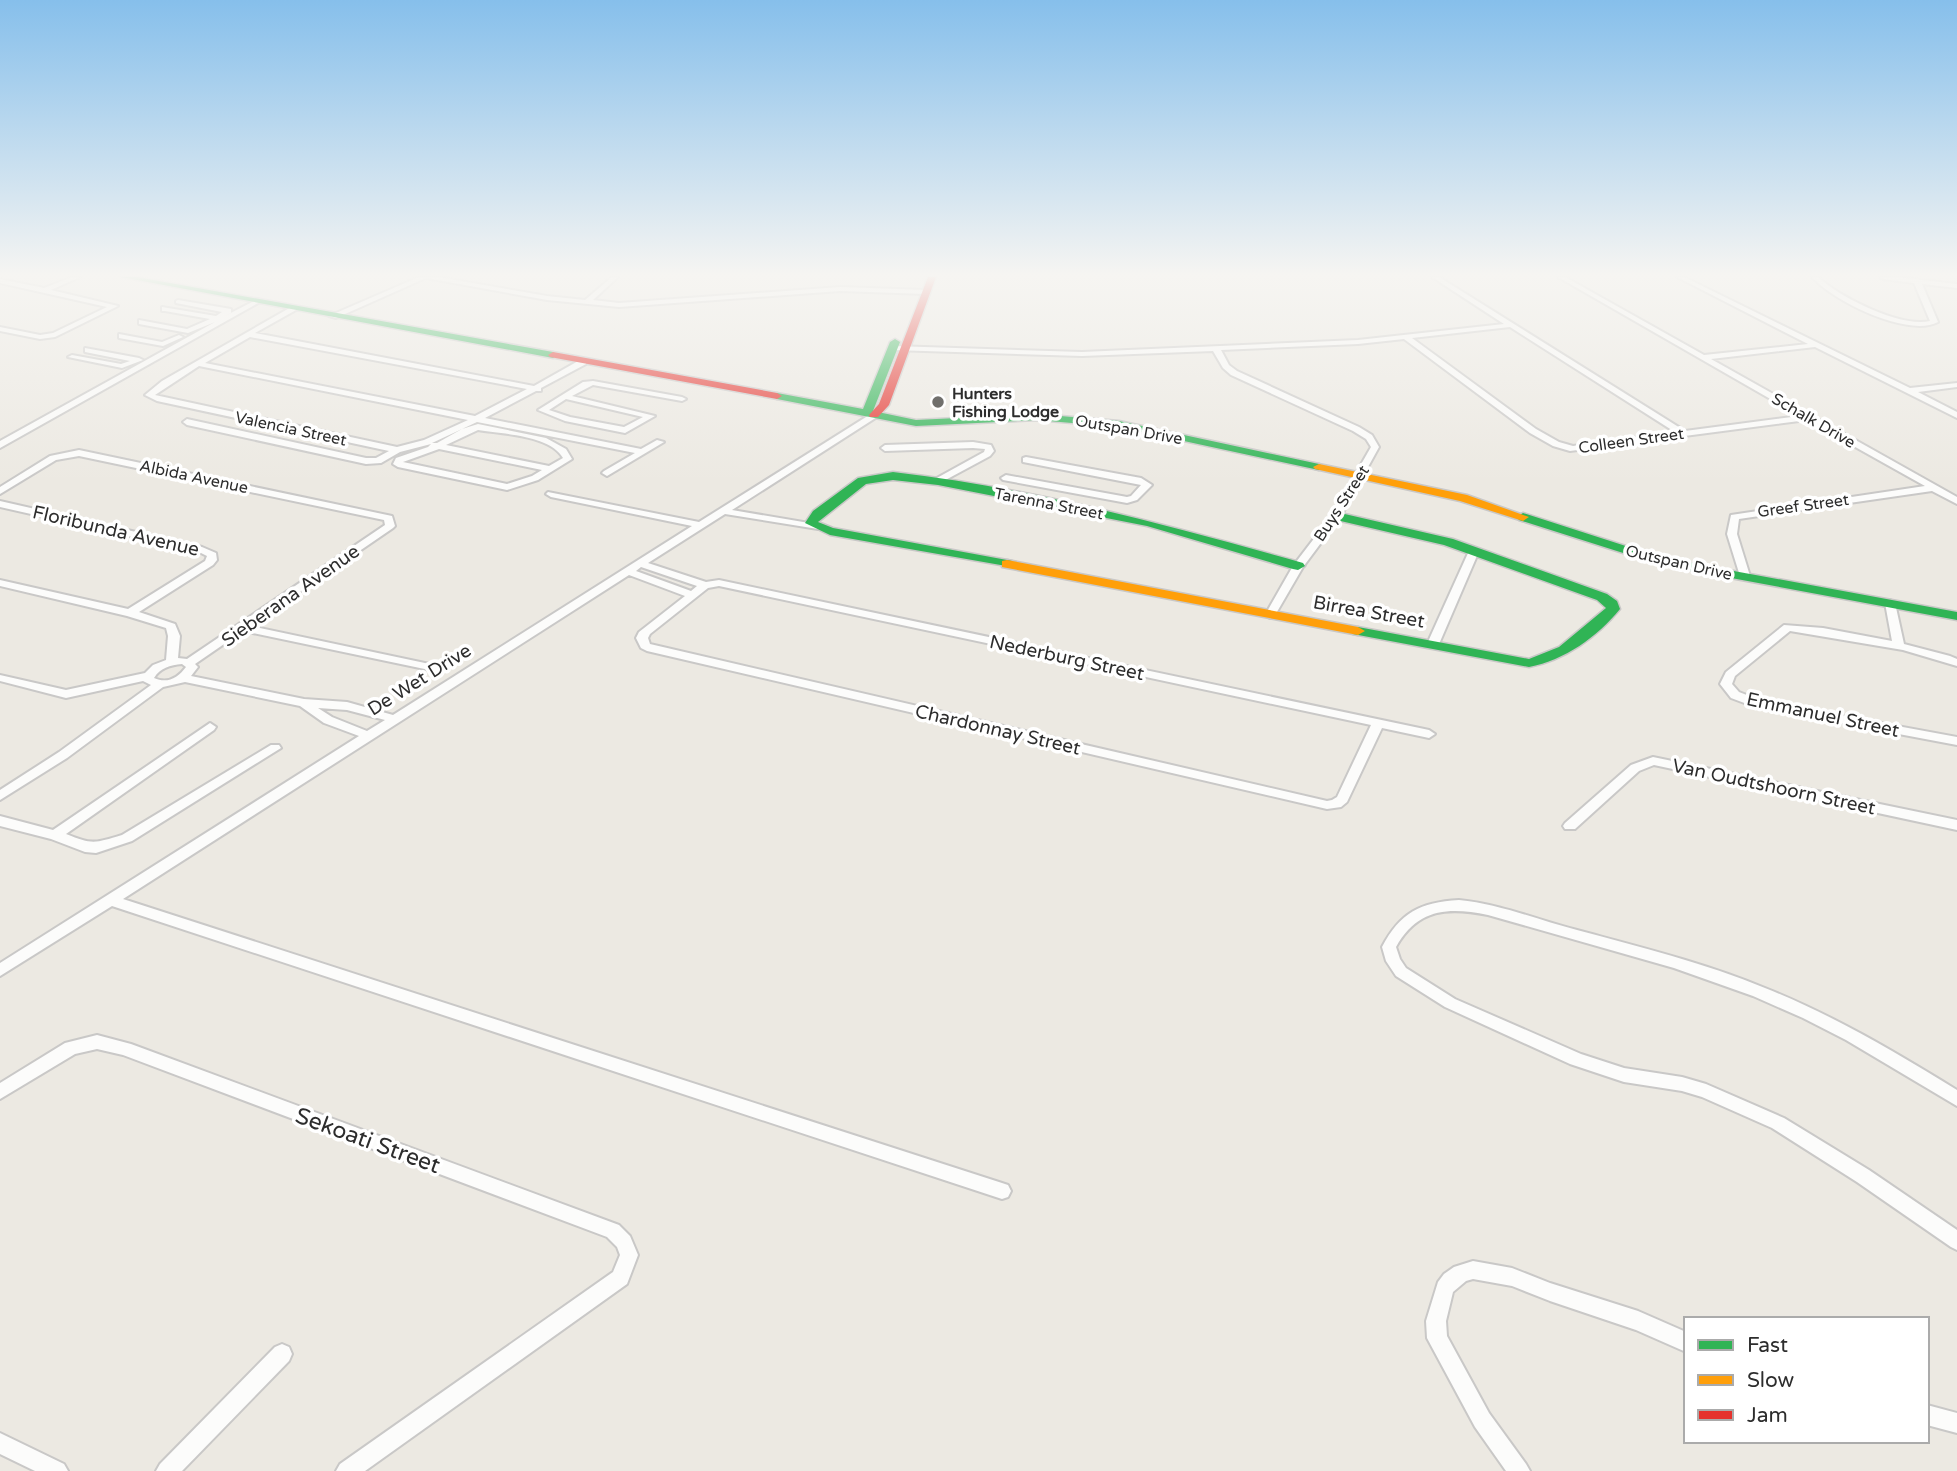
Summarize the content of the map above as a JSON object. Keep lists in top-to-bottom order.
{
  "streets": {
    "street": [
      "Schalk Drive",
      "Valencia Street",
      "Outspan Drive",
      "Colleen Street",
      "Albida Avenue",
      "Tarenna Street",
      "Buys Street",
      "Greef Street",
      "Floribunda Avenue",
      "Sieberana Avenue",
      "Birrea Street",
      "Nederburg Street",
      "De Wet Drive",
      "Emmanuel Street",
      "Chardonnay Street",
      "Van Oudtshoorn Street",
      "Sekoati Street"
    ]
  },
  "crossings": [
    ["Schalk Drive", "Colleen Street"],
    ["Schalk Drive", "Greef Street"],
    ["Valencia Street", "Outspan Drive"],
    ["Outspan Drive", "Buys Street"],
    ["Outspan Drive", "Greef Street"],
    ["Outspan Drive", "De Wet Drive"],
    ["Albida Avenue", "Sieberana Avenue"],
    ["Tarenna Street", "Buys Street"],
    ["Tarenna Street", "Birrea Street"],
    ["Buys Street", "Birrea Street"],
    ["Nederburg Street", "De Wet Drive"],
    ["Nederburg Street", "Chardonnay Street"]
  ],
  "places": ["Hunters Fishing Lodge"],
  "legend": ["Fast", "Slow", "Jam"]
}
